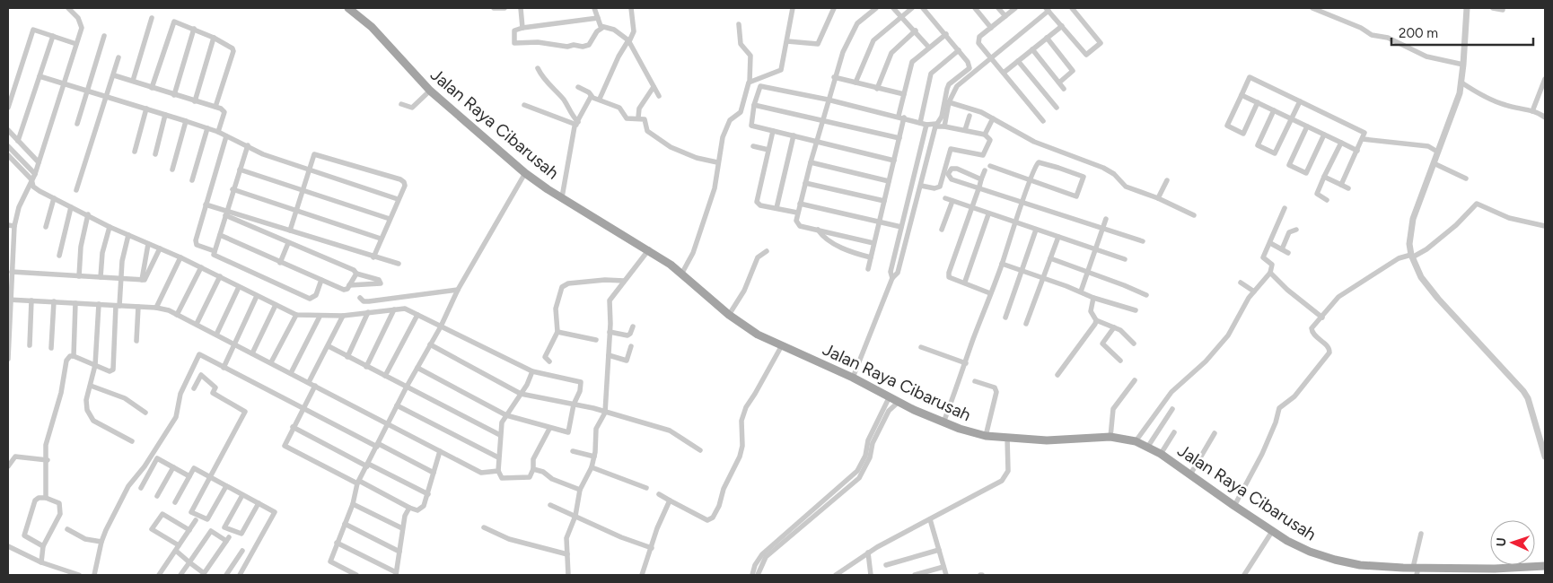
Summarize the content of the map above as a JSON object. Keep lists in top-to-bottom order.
{
  "streets": {
    "main road": ["Jalan Raya Cibarusah"]
  },
  "scale_bar": "200 m",
  "north": "left"
}
